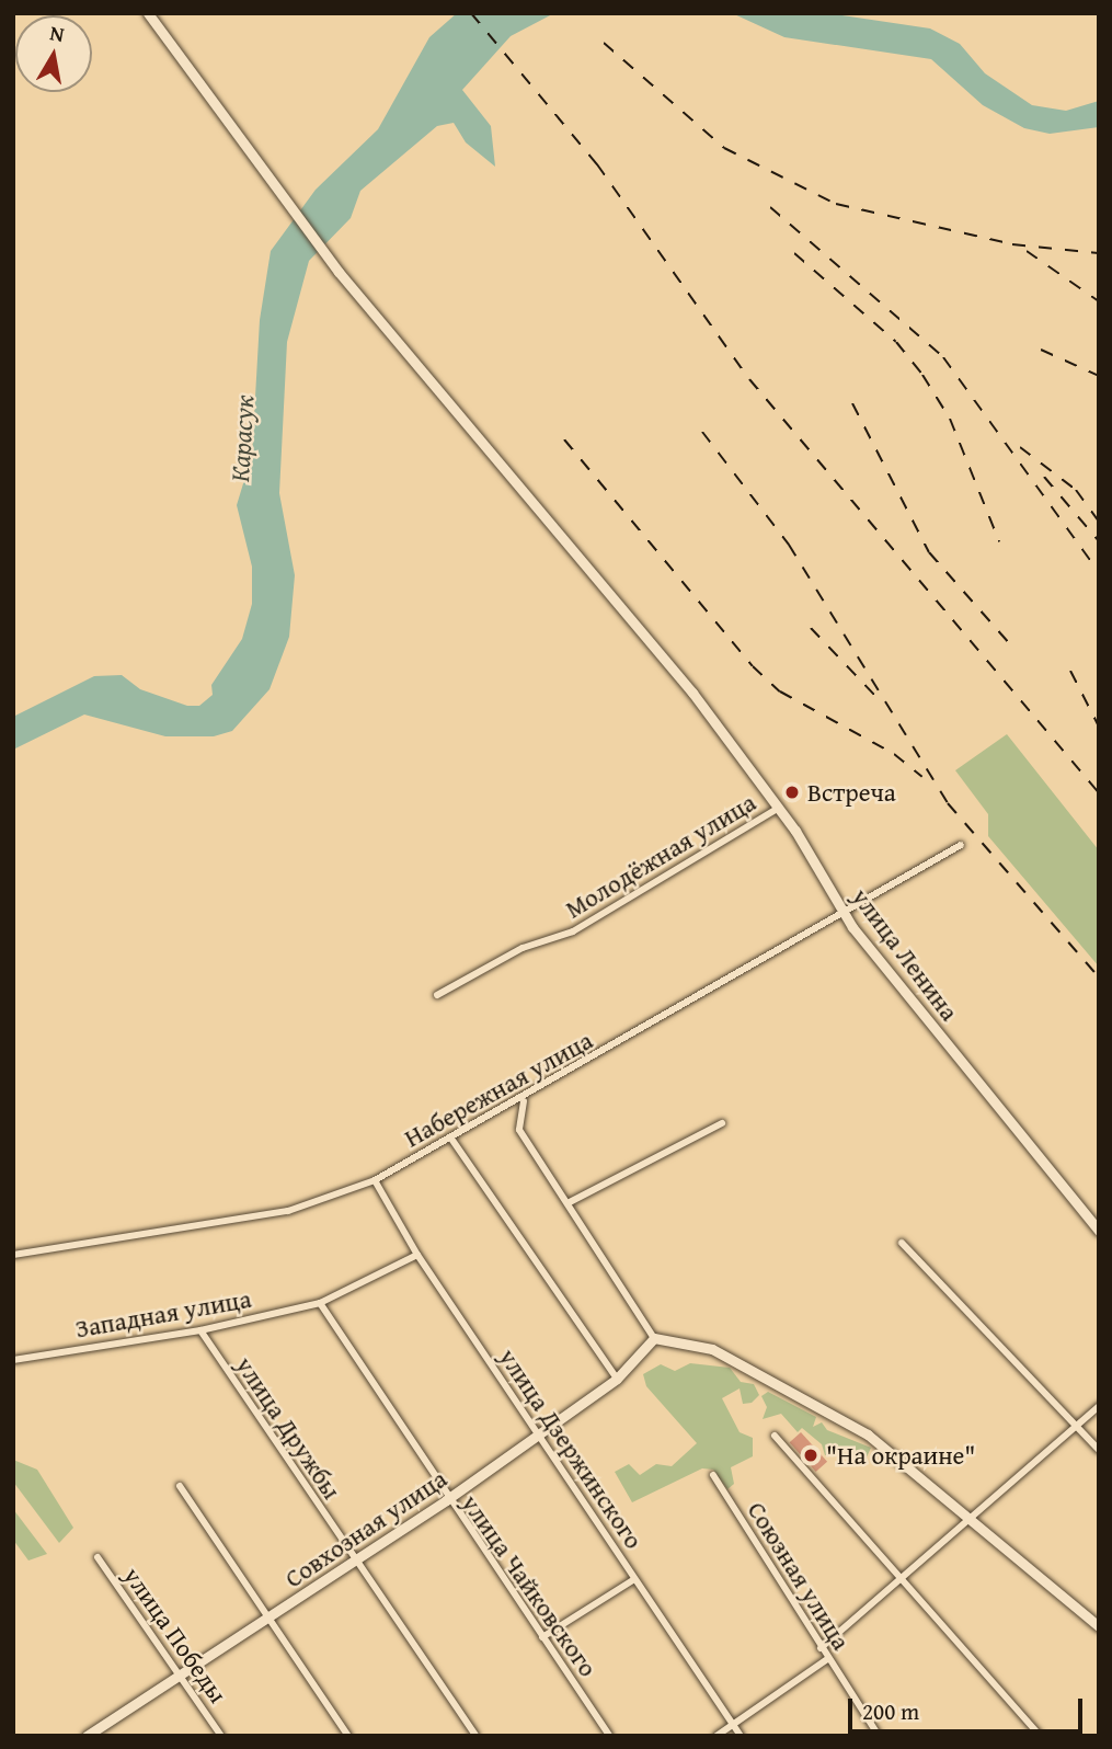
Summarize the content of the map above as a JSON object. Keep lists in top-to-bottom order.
{
  "streets": {
    "main road": ["улица Ленина", "Совхозная улица"],
    "street": [
      "Молодёжная улица",
      "Набережная улица",
      "Западная улица",
      "улица Дружбы",
      "улица Дзержинского",
      "Союзная улица",
      "улица Чайковского",
      "улица Победы"
    ]
  },
  "crossings": [
    ["Молодёжная улица", "улица Ленина"],
    ["улица Ленина", "Набережная улица"],
    ["Набережная улица", "улица Дзержинского"],
    ["Западная улица", "улица Дружбы"],
    ["Западная улица", "улица Дзержинского"],
    ["Западная улица", "улица Чайковского"],
    ["улица Дружбы", "Совхозная улица"],
    ["улица Дзержинского", "Совхозная улица"],
    ["Совхозная улица", "улица Чайковского"],
    ["Совхозная улица", "улица Победы"]
  ],
  "water": ["Карасук"],
  "places": ["Встреча", "\"На окраине\""],
  "scale_bar": "200 m",
  "north": "top"
}
